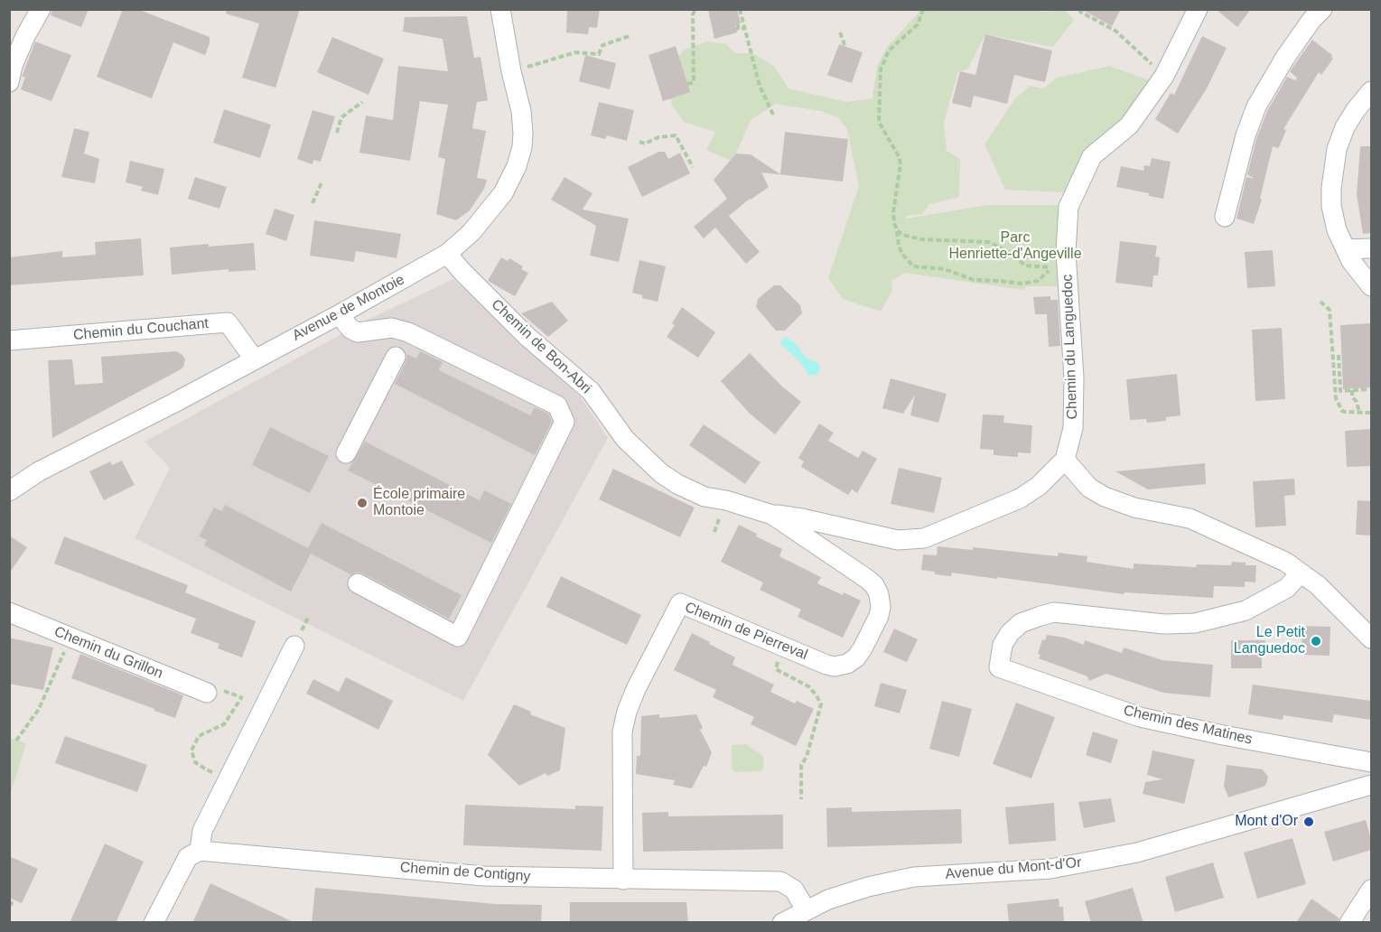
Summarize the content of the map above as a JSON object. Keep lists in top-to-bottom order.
{
  "streets": {
    "street": [
      "Avenue de Montoie",
      "Chemin du Couchant",
      "Chemin de Bon-Abri",
      "Chemin du Languedoc",
      "Chemin de Pierreval",
      "Chemin du Grillon",
      "Chemin des Matines",
      "Avenue du Mont-d'Or",
      "Chemin de Contigny"
    ]
  },
  "crossings": [
    ["Avenue de Montoie", "Chemin du Couchant"],
    ["Avenue de Montoie", "Chemin de Bon-Abri"],
    ["Chemin de Bon-Abri", "Chemin du Languedoc"],
    ["Chemin de Bon-Abri", "Chemin de Pierreval"],
    ["Chemin de Pierreval", "Chemin de Contigny"],
    ["Avenue du Mont-d'Or", "Chemin de Contigny"]
  ],
  "parks": ["Parc Henriette-d'Angeville"],
  "places": ["École primaire Montoie", "Le Petit Languedoc", "Mont d'Or"]
}
